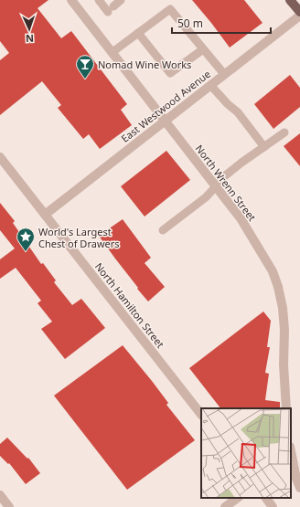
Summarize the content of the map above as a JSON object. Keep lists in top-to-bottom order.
{
  "streets": {
    "street": ["East Westwood Avenue", "North Wrenn Street", "North Hamilton Street"]
  },
  "crossings": [
    ["East Westwood Avenue", "North Wrenn Street"],
    ["East Westwood Avenue", "North Hamilton Street"]
  ],
  "places": {
    "bar": ["Nomad Wine Works"],
    "place": ["World's Largest Chest of Drawers"]
  },
  "scale_bar": "50 m",
  "north": "bottom"
}
